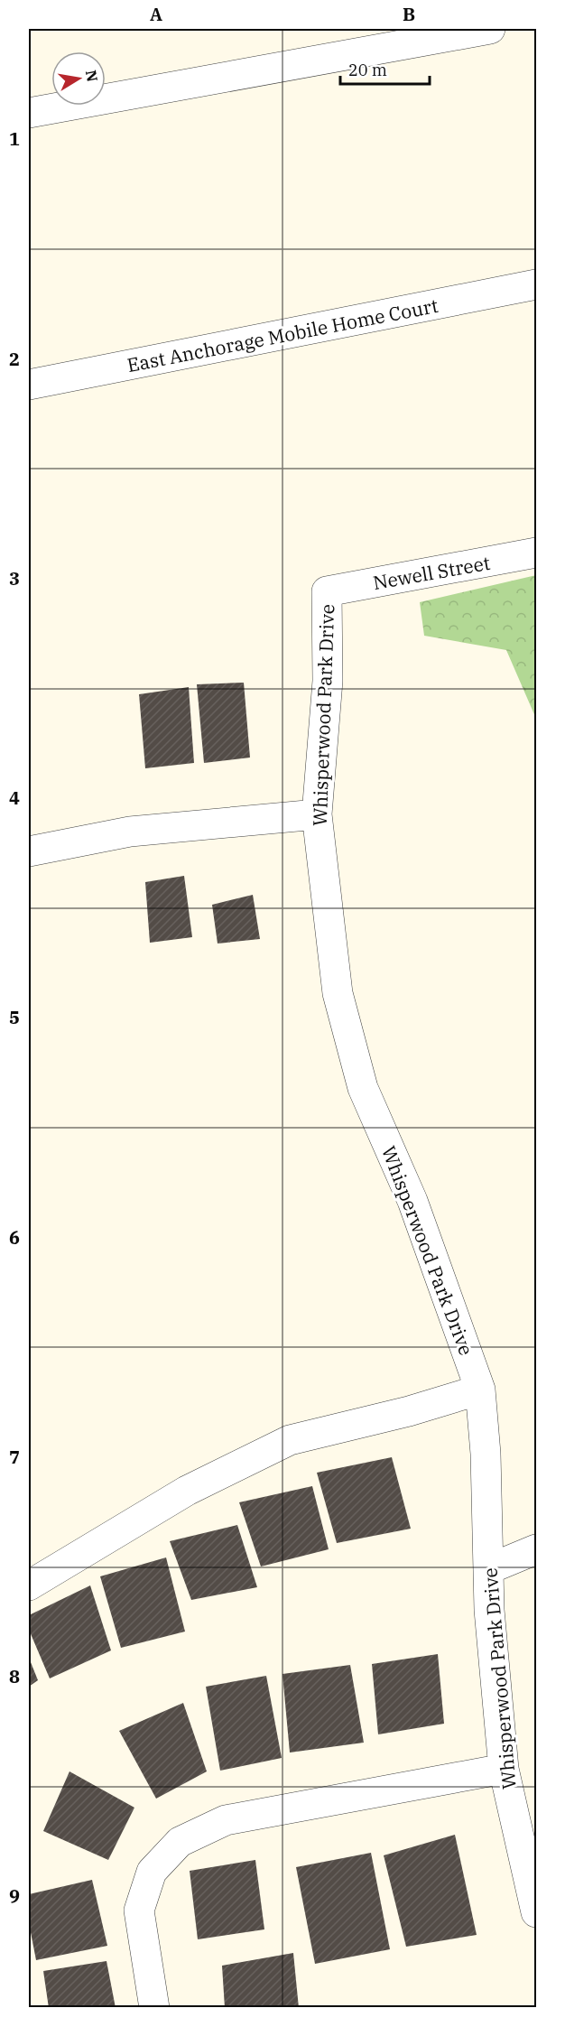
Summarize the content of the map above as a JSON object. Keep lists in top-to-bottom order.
{
  "streets": {
    "street": ["East Anchorage Mobile Home Court", "Newell Street", "Whisperwood Park Drive"]
  },
  "crossings": [
    ["Newell Street", "Whisperwood Park Drive"]
  ],
  "scale_bar": "20 m",
  "north": "right",
  "grid": {
    "columns": ["A", "B"],
    "rows": [
      "1",
      "2",
      "3",
      "4",
      "5",
      "6",
      "7",
      "8",
      "9"
    ]
  }
}
